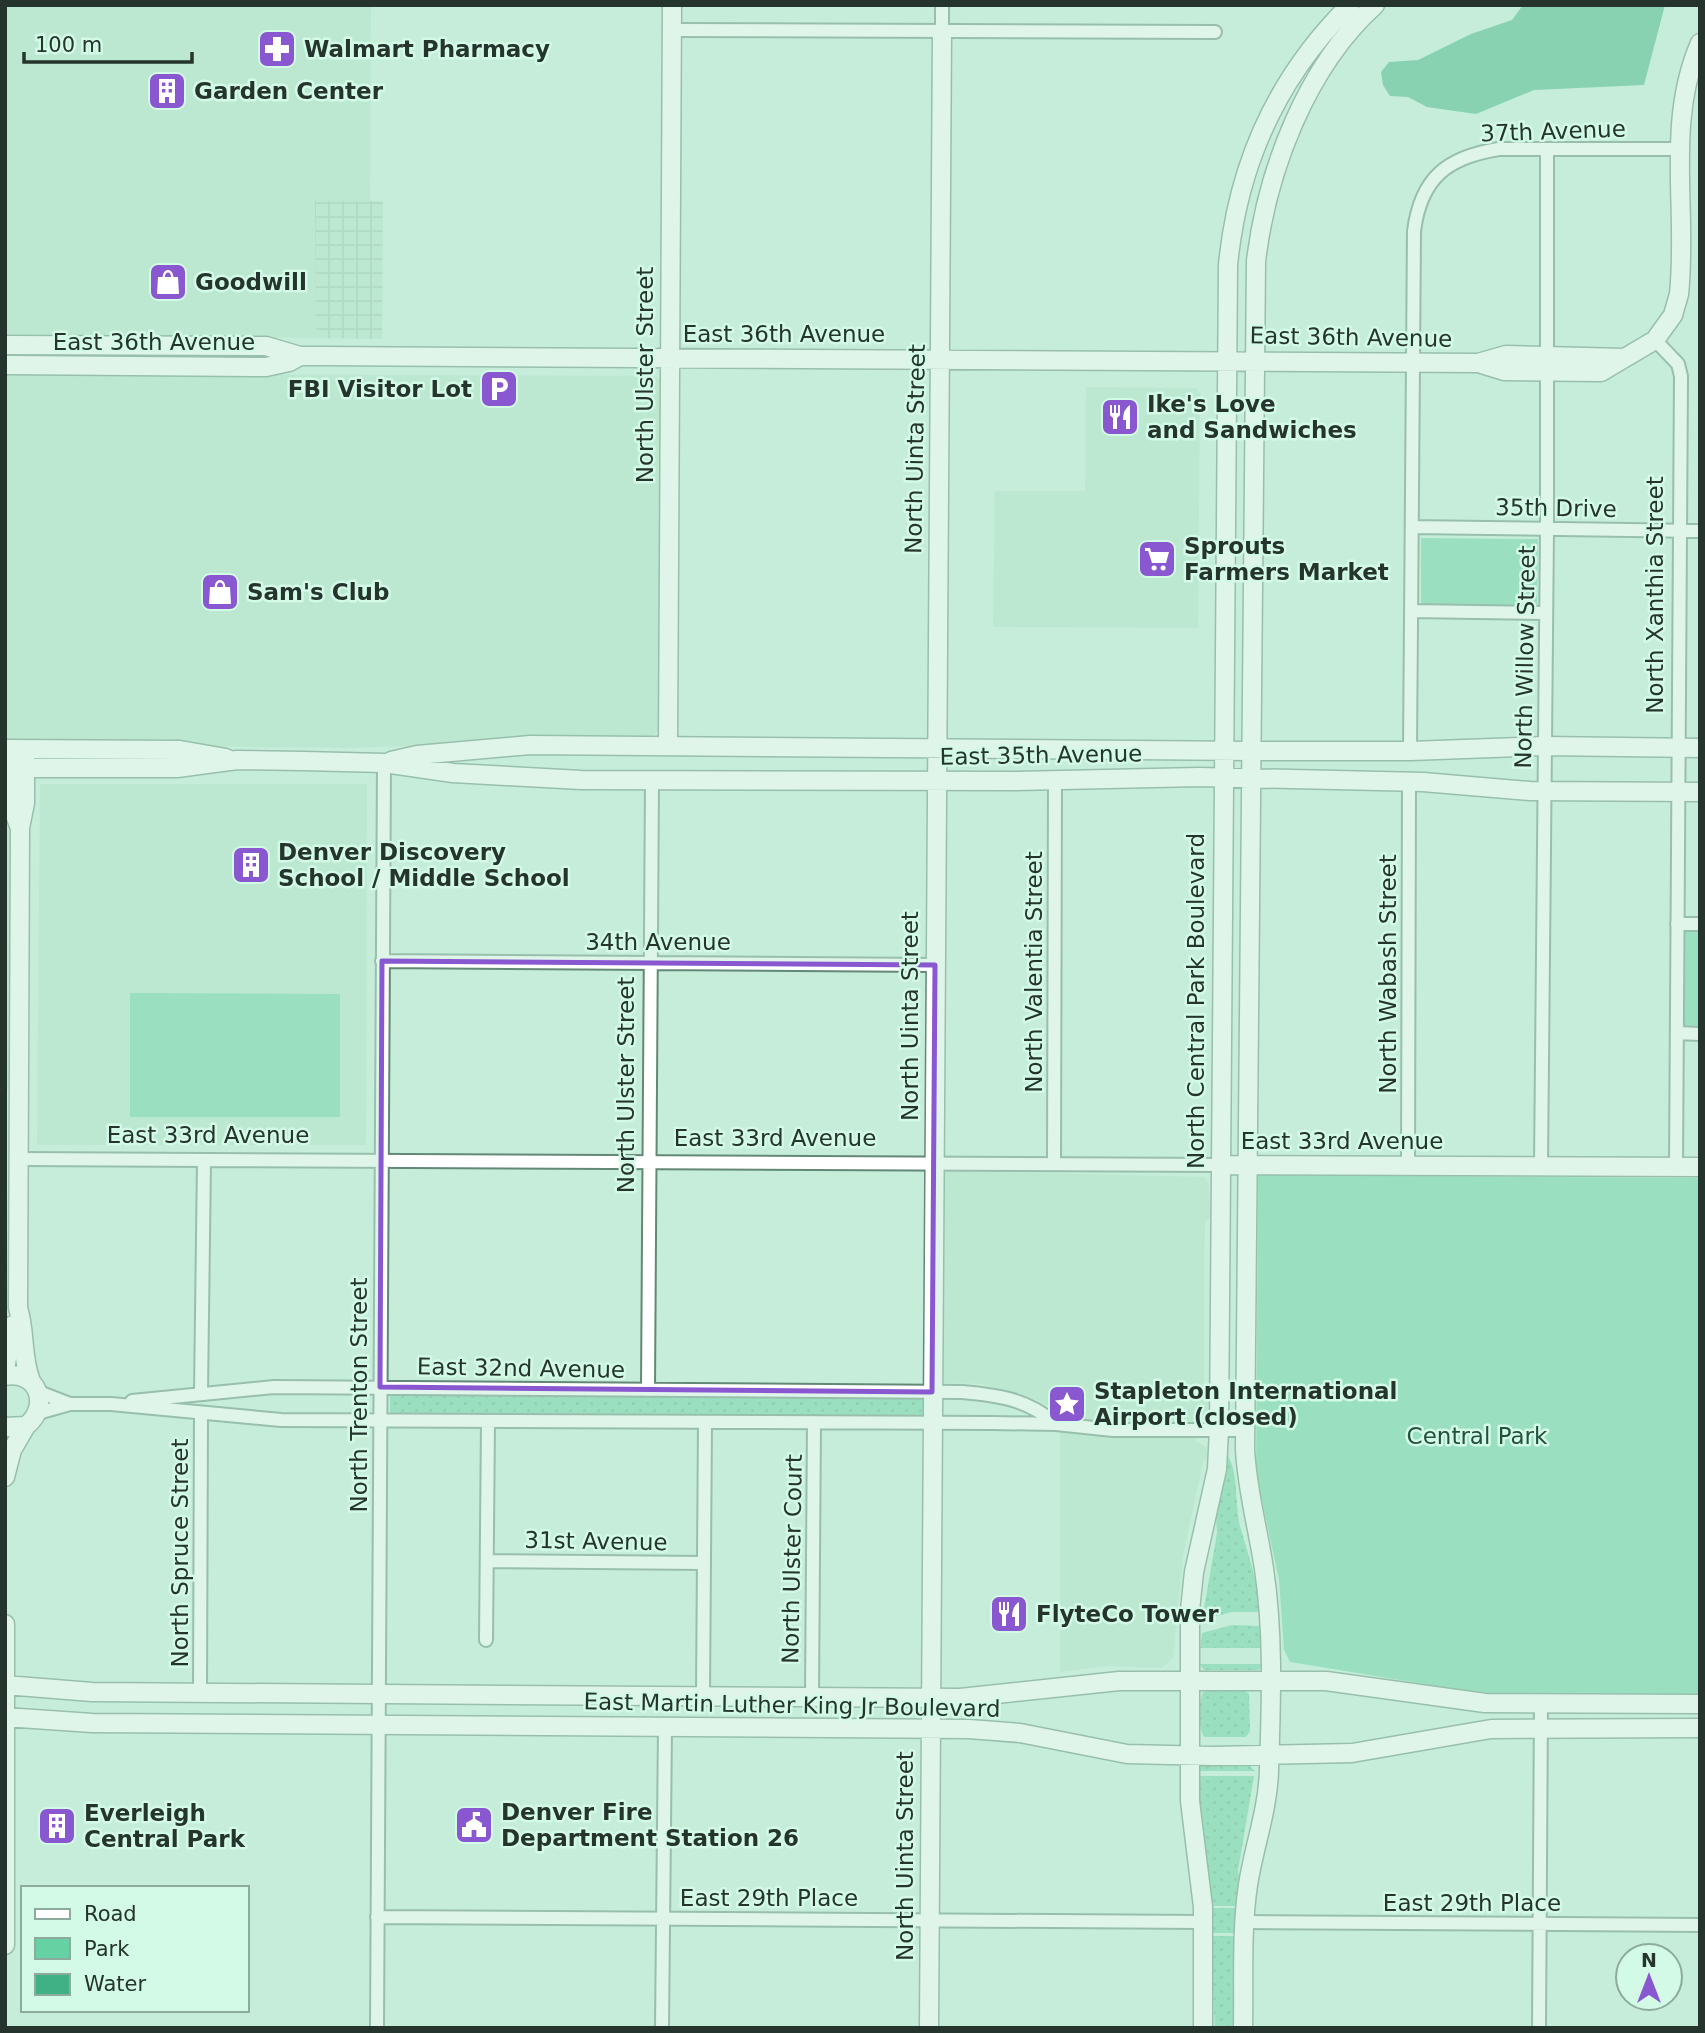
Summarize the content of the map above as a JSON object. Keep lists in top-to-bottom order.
{
  "streets": {
    "street": [
      "37th Avenue",
      "East 36th Avenue",
      "North Ulster Street",
      "North Uinta Street",
      "35th Drive",
      "North Xanthia Street",
      "North Willow Street",
      "East 35th Avenue",
      "34th Avenue",
      "North Valentia Street",
      "North Wabash Street",
      "North Central Park Boulevard",
      "East 33rd Avenue",
      "East 32nd Avenue",
      "North Trenton Street",
      "31st Avenue",
      "North Spruce Street",
      "North Ulster Court",
      "East Martin Luther King Jr Boulevard",
      "East 29th Place"
    ]
  },
  "crossings": [
    ["37th Avenue", "East 36th Avenue"],
    ["37th Avenue", "North Willow Street"],
    ["East 36th Avenue", "North Ulster Street"],
    ["East 36th Avenue", "North Uinta Street"],
    ["East 36th Avenue", "North Xanthia Street"],
    ["East 36th Avenue", "North Willow Street"],
    ["East 36th Avenue", "North Central Park Boulevard"],
    ["North Ulster Street", "East 35th Avenue"],
    ["North Ulster Street", "34th Avenue"],
    ["North Ulster Street", "East 33rd Avenue"],
    ["North Ulster Street", "East 32nd Avenue"],
    ["North Uinta Street", "East 35th Avenue"],
    ["North Uinta Street", "34th Avenue"],
    ["North Uinta Street", "East 33rd Avenue"],
    ["North Uinta Street", "East 32nd Avenue"],
    ["North Uinta Street", "East Martin Luther King Jr Boulevard"],
    ["North Uinta Street", "East 29th Place"],
    ["35th Drive", "North Xanthia Street"],
    ["35th Drive", "North Willow Street"],
    ["North Xanthia Street", "East 35th Avenue"],
    ["North Xanthia Street", "East 33rd Avenue"],
    ["North Willow Street", "East 35th Avenue"],
    ["North Willow Street", "East 33rd Avenue"],
    ["East 35th Avenue", "North Valentia Street"],
    ["East 35th Avenue", "North Wabash Street"],
    ["East 35th Avenue", "North Central Park Boulevard"],
    ["East 35th Avenue", "North Trenton Street"],
    ["34th Avenue", "North Trenton Street"],
    ["North Valentia Street", "East 33rd Avenue"],
    ["North Wabash Street", "East 33rd Avenue"],
    ["North Central Park Boulevard", "East 33rd Avenue"],
    ["North Central Park Boulevard", "East 32nd Avenue"],
    ["North Central Park Boulevard", "East Martin Luther King Jr Boulevard"],
    ["North Central Park Boulevard", "East 29th Place"],
    ["East 33rd Avenue", "North Trenton Street"],
    ["East 32nd Avenue", "North Trenton Street"],
    ["East 32nd Avenue", "North Spruce Street"],
    ["East 32nd Avenue", "North Ulster Court"],
    ["North Trenton Street", "East Martin Luther King Jr Boulevard"],
    ["North Trenton Street", "East 29th Place"],
    ["North Spruce Street", "East Martin Luther King Jr Boulevard"],
    ["North Ulster Court", "East Martin Luther King Jr Boulevard"]
  ],
  "parks": ["Central Park"],
  "places": {
    "pharmacy": ["Walmart Pharmacy"],
    "building": ["Garden Center", "Denver Discovery School / Middle School", "Everleigh Central Park"],
    "shop": ["Goodwill", "Sam's Club"],
    "parking": ["FBI Visitor Lot"],
    "restaurant": ["Ike's Love and Sandwiches", "FlyteCo Tower"],
    "supermarket": ["Sprouts Farmers Market"],
    "place": ["Stapleton International Airport (closed)"],
    "public building": ["Denver Fire Department Station 26"]
  },
  "legend": ["Road", "Park", "Water"],
  "scale_bar": "100 m",
  "north": "top"
}
